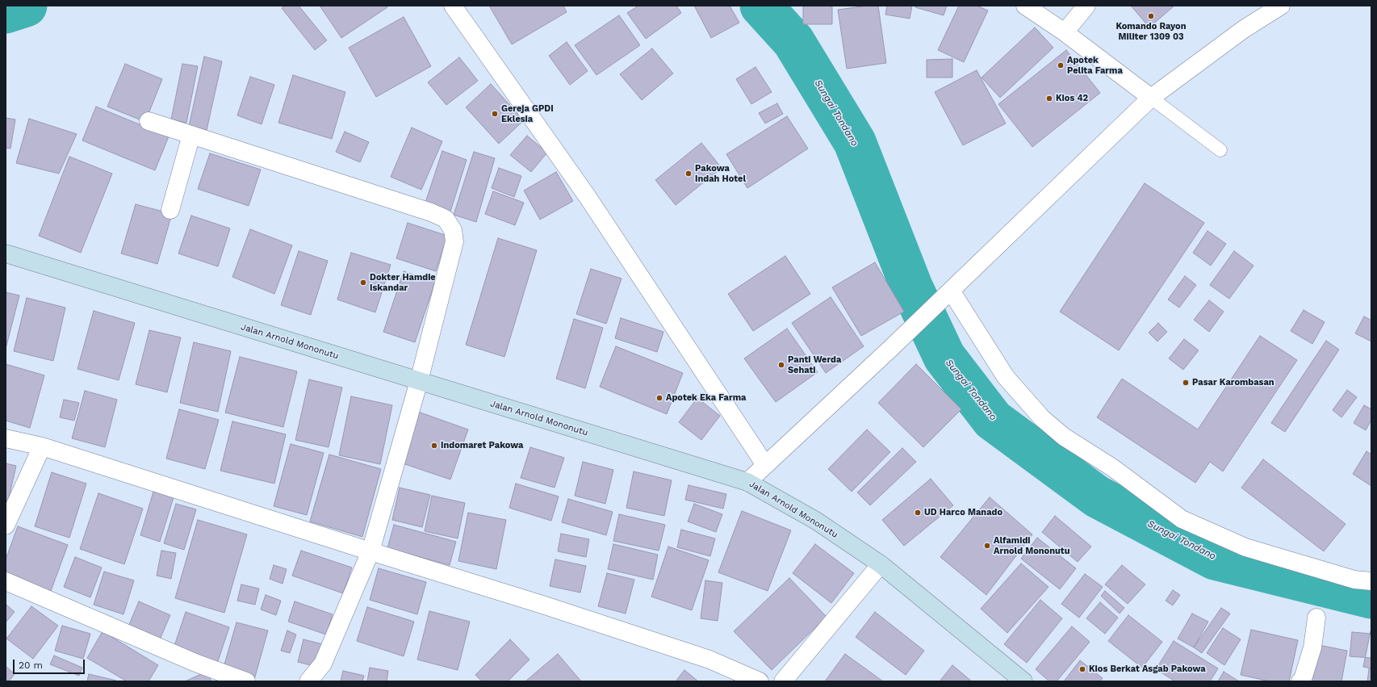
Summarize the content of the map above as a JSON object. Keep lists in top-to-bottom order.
{
  "streets": {
    "street": ["Jalan Arnold Mononutu"]
  },
  "water": ["Sungai Tondano"],
  "places": [
    "Komando Rayon Militer 1309 03",
    "Apotek Pelita Farma",
    "Kios 42",
    "Gereja GPDI Eklesia",
    "Pakowa Indah Hotel",
    "Dokter Hamdie Iskandar",
    "Panti Werda Sehati",
    "Pasar Karombasan",
    "Apotek Eka Farma",
    "Indomaret Pakowa",
    "UD Harco Manado",
    "Alfamidi Arnold Mononutu",
    "Kios Berkat Asgab Pakowa"
  ],
  "scale_bar": "20 m"
}
